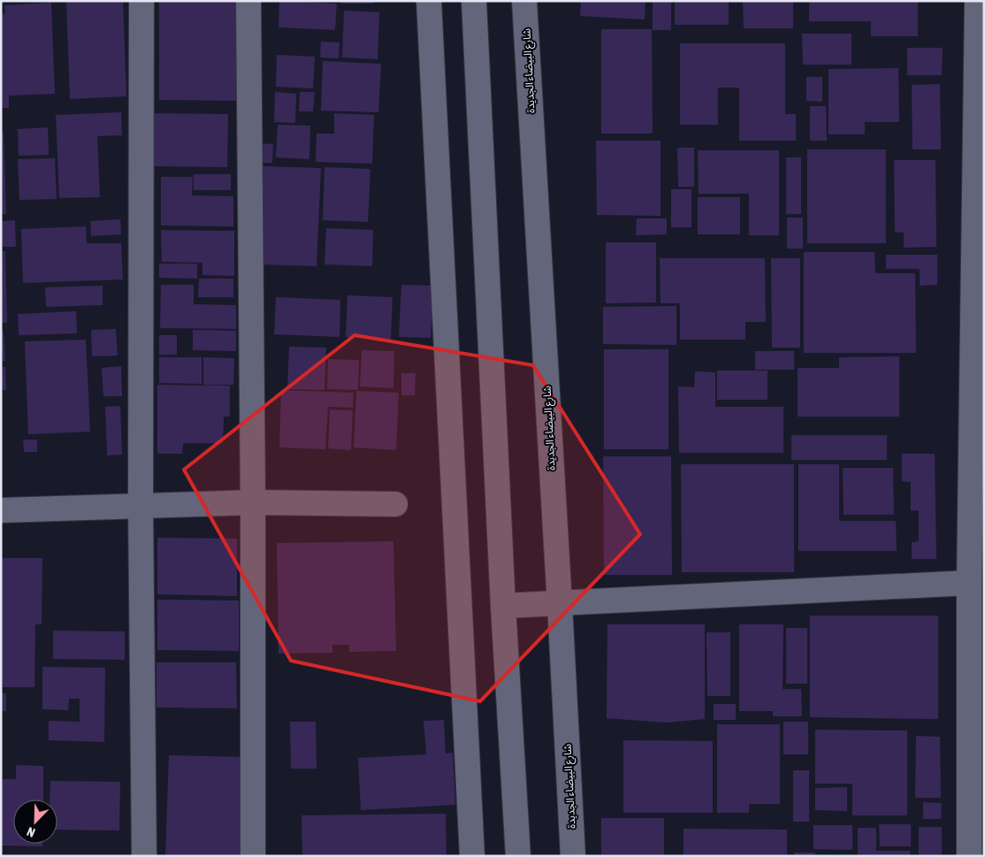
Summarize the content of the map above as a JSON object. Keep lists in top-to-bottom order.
{
  "streets": {
    "street": ["شارع البيضاء الجديدة"]
  },
  "north": "bottom left"
}
